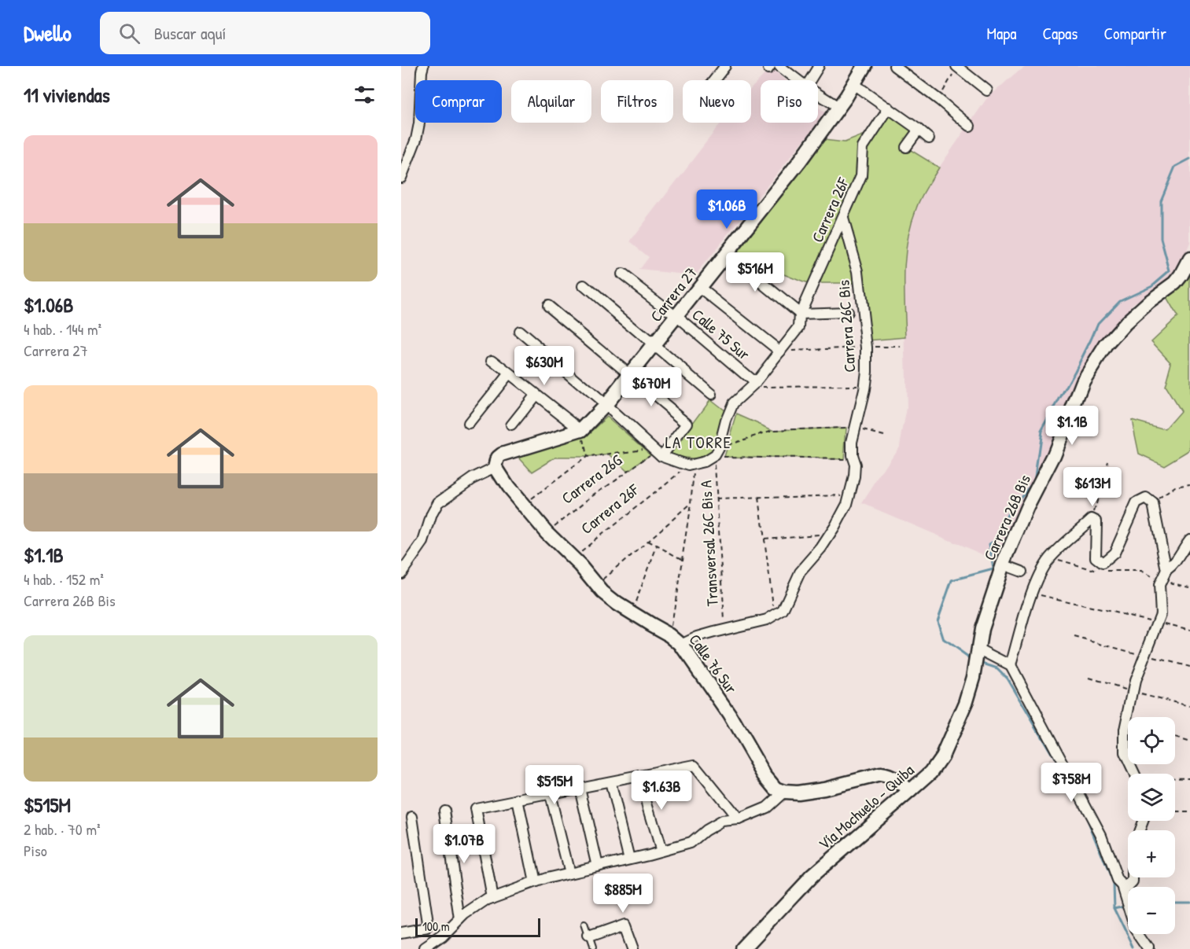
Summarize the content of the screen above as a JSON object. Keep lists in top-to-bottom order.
{
  "streets": {
    "street": [
      "Carrera 26F",
      "Carrera 27",
      "Carrera 26C Bis",
      "Calle 75 Sur",
      "Carrera 26B Bis",
      "Calle 76 Sur",
      "Vía Mochuelo - Quiba"
    ],
    "path": ["Carrera 26G", "Transversal 26C Bis A"]
  },
  "crossings": [
    ["Carrera 26F", "Carrera 26C Bis"],
    ["Carrera 26F", "Calle 75 Sur"],
    ["Carrera 26F", "Transversal 26C Bis A"],
    ["Carrera 26F", "Calle 76 Sur"],
    ["Carrera 27", "Calle 75 Sur"],
    ["Carrera 26G", "Calle 76 Sur"],
    ["Carrera 26B Bis", "Vía Mochuelo - Quiba"]
  ],
  "districts": ["LA TORRE"],
  "scale_bar": "100 m",
  "page": {
    "header": "Dwello",
    "search": "Buscar aquí",
    "nav": ["Mapa", "Capas", "Compartir"],
    "heading": "11 viviendas",
    "chip": [
      "Comprar",
      "Alquilar",
      "Filtros",
      "Nuevo",
      "Piso"
    ],
    "list": [
      {
        "name": "$1.06B",
        "note": "4 hab. · 144 m² · Carrera 27"
      },
      {
        "name": "$1.1B",
        "note": "4 hab. · 152 m² · Carrera 26B Bis"
      },
      {
        "name": "$515M",
        "note": "2 hab. · 70 m² · Piso"
      }
    ],
    "price": [
      "$1.06B",
      "$516M",
      "$630M",
      "$670M",
      "$1.1B",
      "$613M",
      "$758M",
      "$515M",
      "$1.63B",
      "$1.07B",
      "$885M"
    ],
    "map_buttons": ["+", "−"],
    "scale": "100 m"
  }
}
